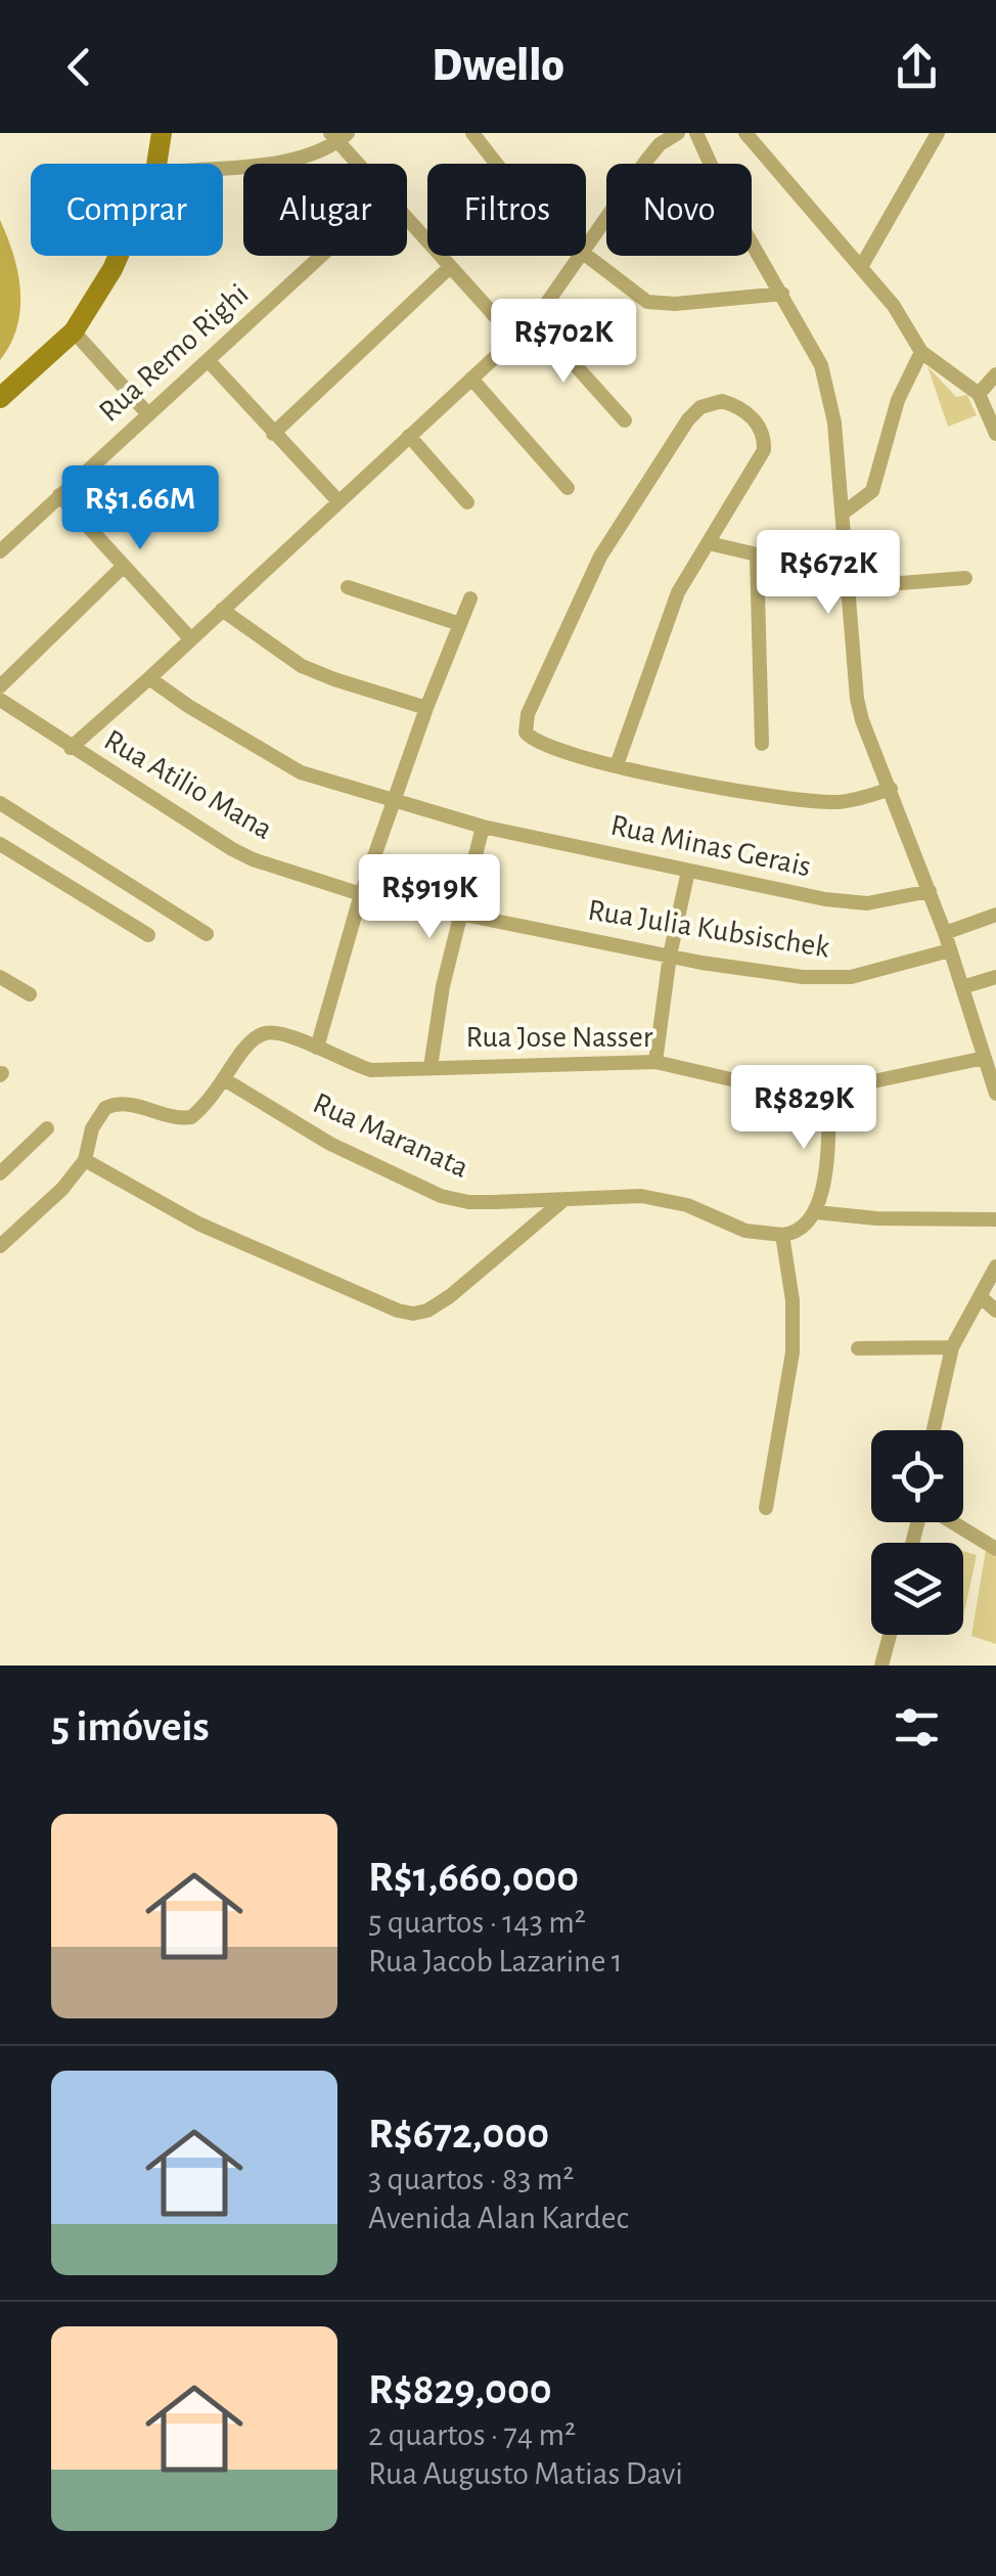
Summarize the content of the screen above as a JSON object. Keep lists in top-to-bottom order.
{
  "streets": {
    "street": [
      "Rua Remo Righi",
      "Rua Atilio Mana",
      "Rua Minas Gerais",
      "Rua Julia Kubsischek",
      "Rua Jose Nasser",
      "Rua Maranata"
    ]
  },
  "crossings": [
    ["Rua Jose Nasser", "Rua Maranata"]
  ],
  "page": {
    "header": "Dwello",
    "chip": [
      "Comprar",
      "Alugar",
      "Filtros",
      "Novo"
    ],
    "price": [
      "R$702K",
      "R$1.66M",
      "R$672K",
      "R$919K",
      "R$829K"
    ],
    "heading": "5 imóveis",
    "list": [
      {
        "name": "R$1,660,000",
        "note": "5 quartos · 143 m² · Rua Jacob Lazarine 1"
      },
      {
        "name": "R$672,000",
        "note": "3 quartos · 83 m² · Avenida Alan Kardec"
      },
      {
        "name": "R$829,000",
        "note": "2 quartos · 74 m² · Rua Augusto Matias Davi"
      }
    ]
  }
}
